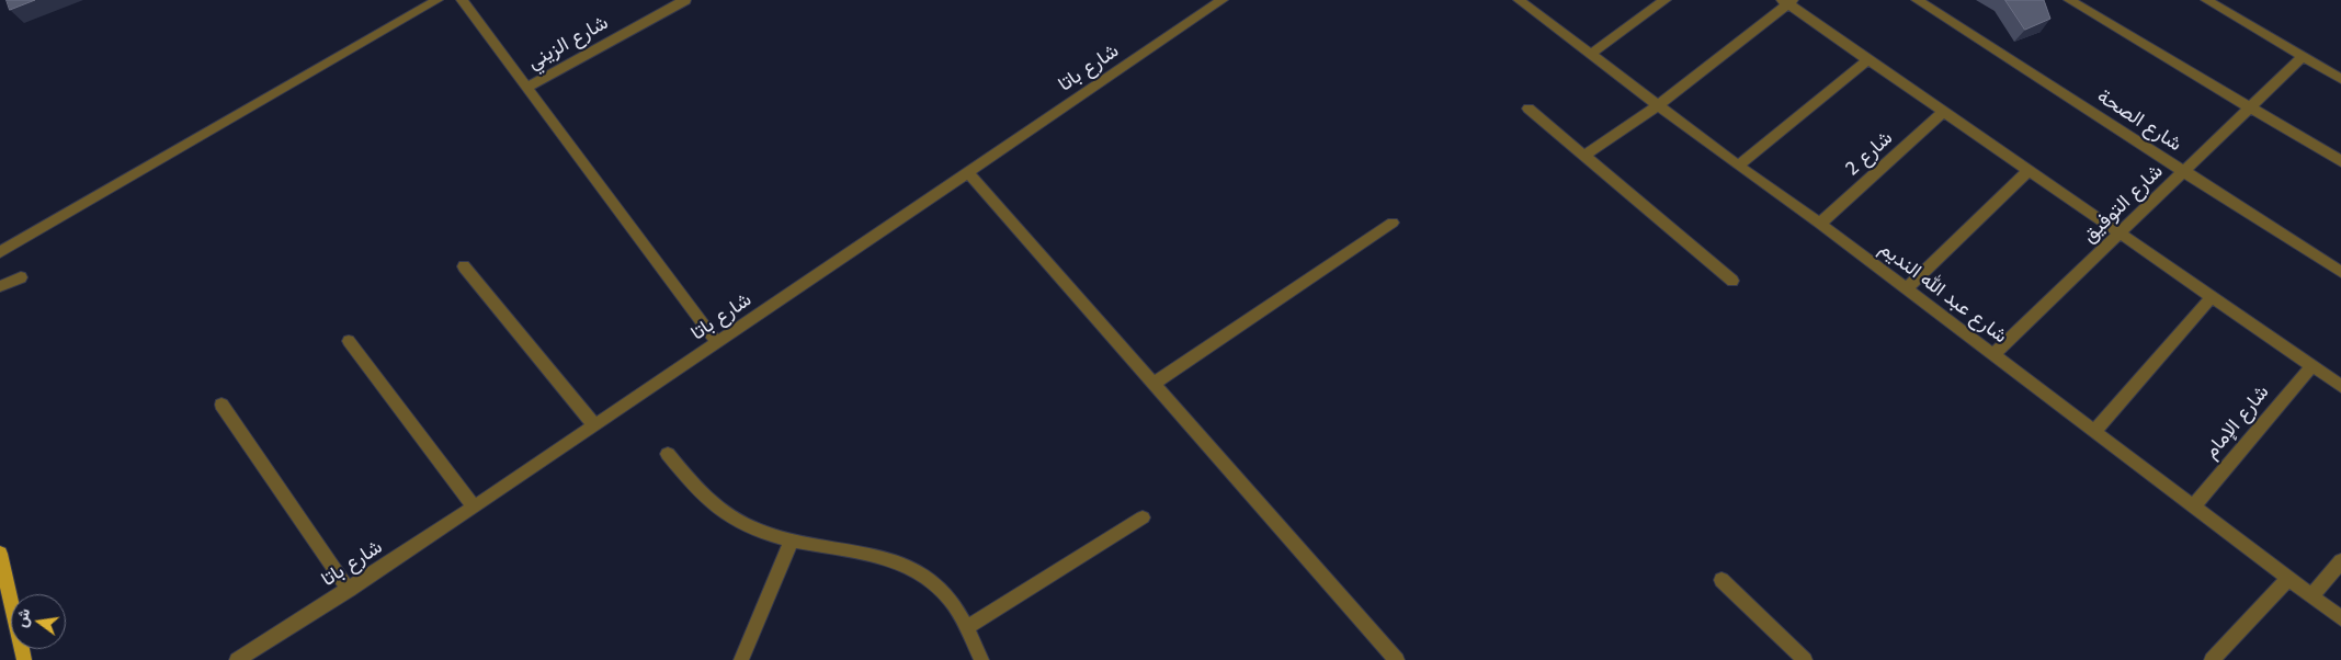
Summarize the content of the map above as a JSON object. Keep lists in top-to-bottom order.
{
  "streets": {
    "street": [
      "شارع الزيني",
      "شارع باتا",
      "شارع الصحة",
      "شارع 2",
      "شارع التوفيق",
      "شارع عبد الله النديم",
      "شارع الإمام"
    ]
  },
  "crossings": [
    ["شارع الصحة", "شارع التوفيق"],
    ["شارع 2", "شارع عبد الله النديم"],
    ["شارع التوفيق", "شارع عبد الله النديم"],
    ["شارع عبد الله النديم", "شارع الإمام"]
  ],
  "north": "left"
}
